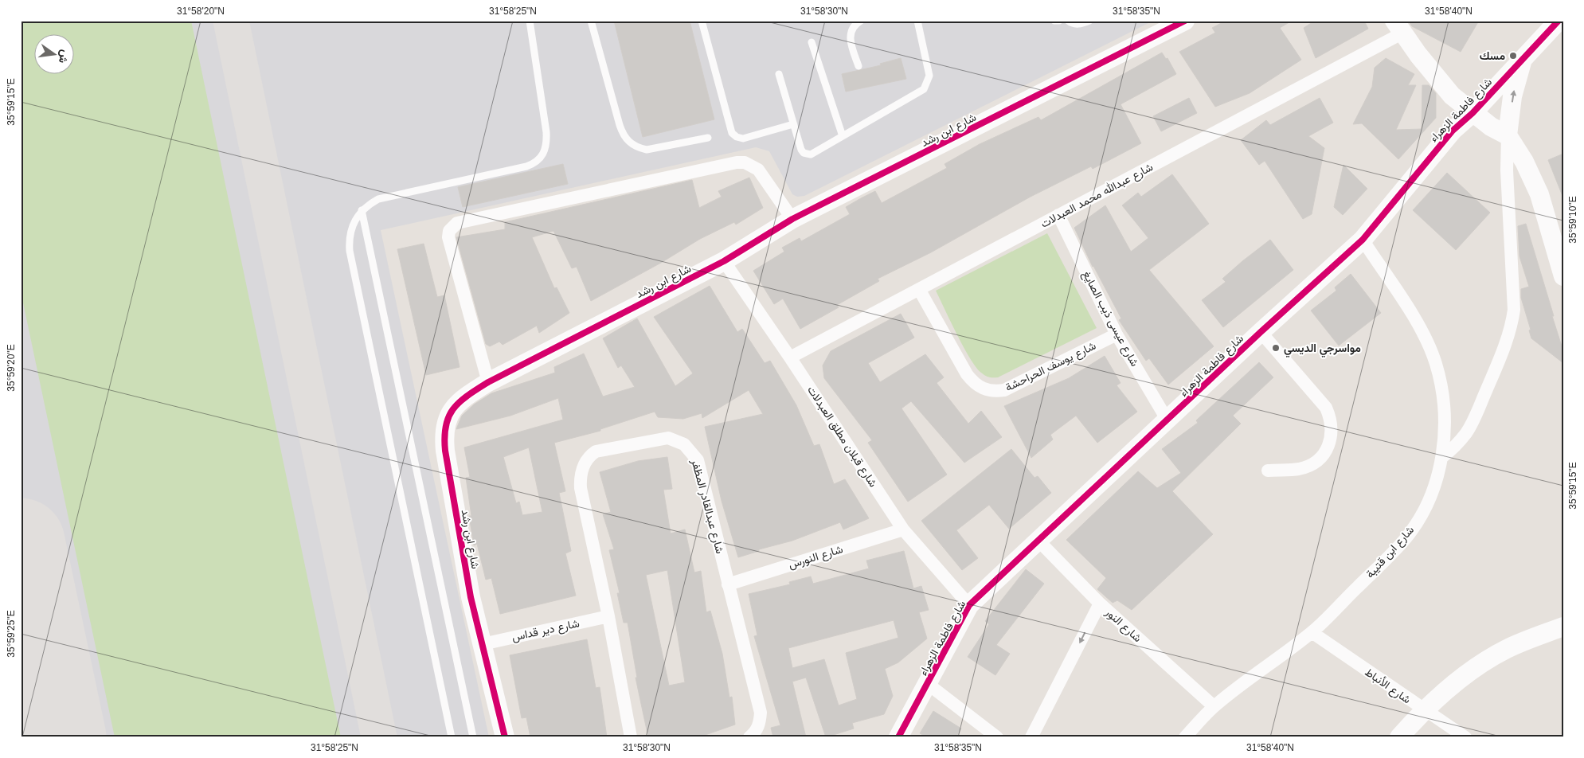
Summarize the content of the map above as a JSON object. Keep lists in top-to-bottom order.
{
  "streets": {
    "street": [
      "شارع فاطمة الزهراء",
      "شارع ابن رشد",
      "شارع عبدالله محمد العبدلات",
      "شارع عيسى ذيب الصايغ",
      "شارع يوسف الحراحشة",
      "شارع قبلان مطلق العبدلات",
      "شارع عبدالقادر المظفر",
      "شارع ابن قتيبة",
      "شارع النورس",
      "شارع النور",
      "شارع دير قداس",
      "شارع الأنباط"
    ]
  },
  "crossings": [
    ["شارع فاطمة الزهراء", "شارع عيسى ذيب الصايغ"],
    ["شارع فاطمة الزهراء", "شارع قبلان مطلق العبدلات"],
    ["شارع فاطمة الزهراء", "شارع ابن قتيبة"],
    ["شارع فاطمة الزهراء", "شارع النور"],
    ["شارع ابن رشد", "شارع قبلان مطلق العبدلات"],
    ["شارع ابن رشد", "شارع دير قداس"],
    ["شارع عبدالله محمد العبدلات", "شارع عيسى ذيب الصايغ"],
    ["شارع عبدالله محمد العبدلات", "شارع يوسف الحراحشة"],
    ["شارع عبدالله محمد العبدلات", "شارع قبلان مطلق العبدلات"],
    ["شارع عيسى ذيب الصايغ", "شارع يوسف الحراحشة"],
    ["شارع قبلان مطلق العبدلات", "شارع النورس"],
    ["شارع عبدالقادر المظفر", "شارع النورس"],
    ["شارع عبدالقادر المظفر", "شارع دير قداس"],
    ["شارع ابن قتيبة", "شارع النور"],
    ["شارع ابن قتيبة", "شارع الأنباط"]
  ],
  "places": ["مسك", "مواسرجي الديسي"],
  "north": "right",
  "coordinates": [
    "31°58'20\"N",
    "31°58'25\"N",
    "31°58'30\"N",
    "31°58'35\"N",
    "31°58'40\"N",
    "35°59'15\"E",
    "35°59'10\"E",
    "35°59'20\"E",
    "35°59'25\"E"
  ]
}
